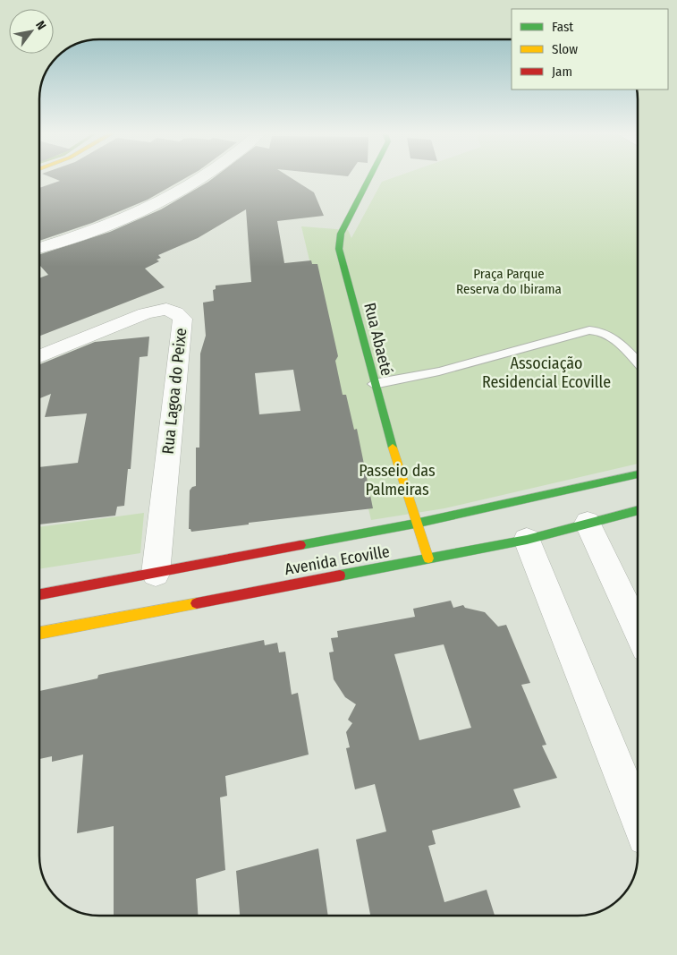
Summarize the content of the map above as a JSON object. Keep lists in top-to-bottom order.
{
  "streets": {
    "street": ["Rua Abaeté", "Rua Lagoa do Peixe", "Avenida Ecoville"]
  },
  "crossings": [
    ["Rua Abaeté", "Avenida Ecoville"],
    ["Rua Lagoa do Peixe", "Avenida Ecoville"]
  ],
  "parks": ["Praça Parque Reserva do Ibirama", "Associação Residencial Ecoville", "Passeio das Palmeiras"],
  "legend": ["Fast", "Slow", "Jam"],
  "north": "top right"
}
